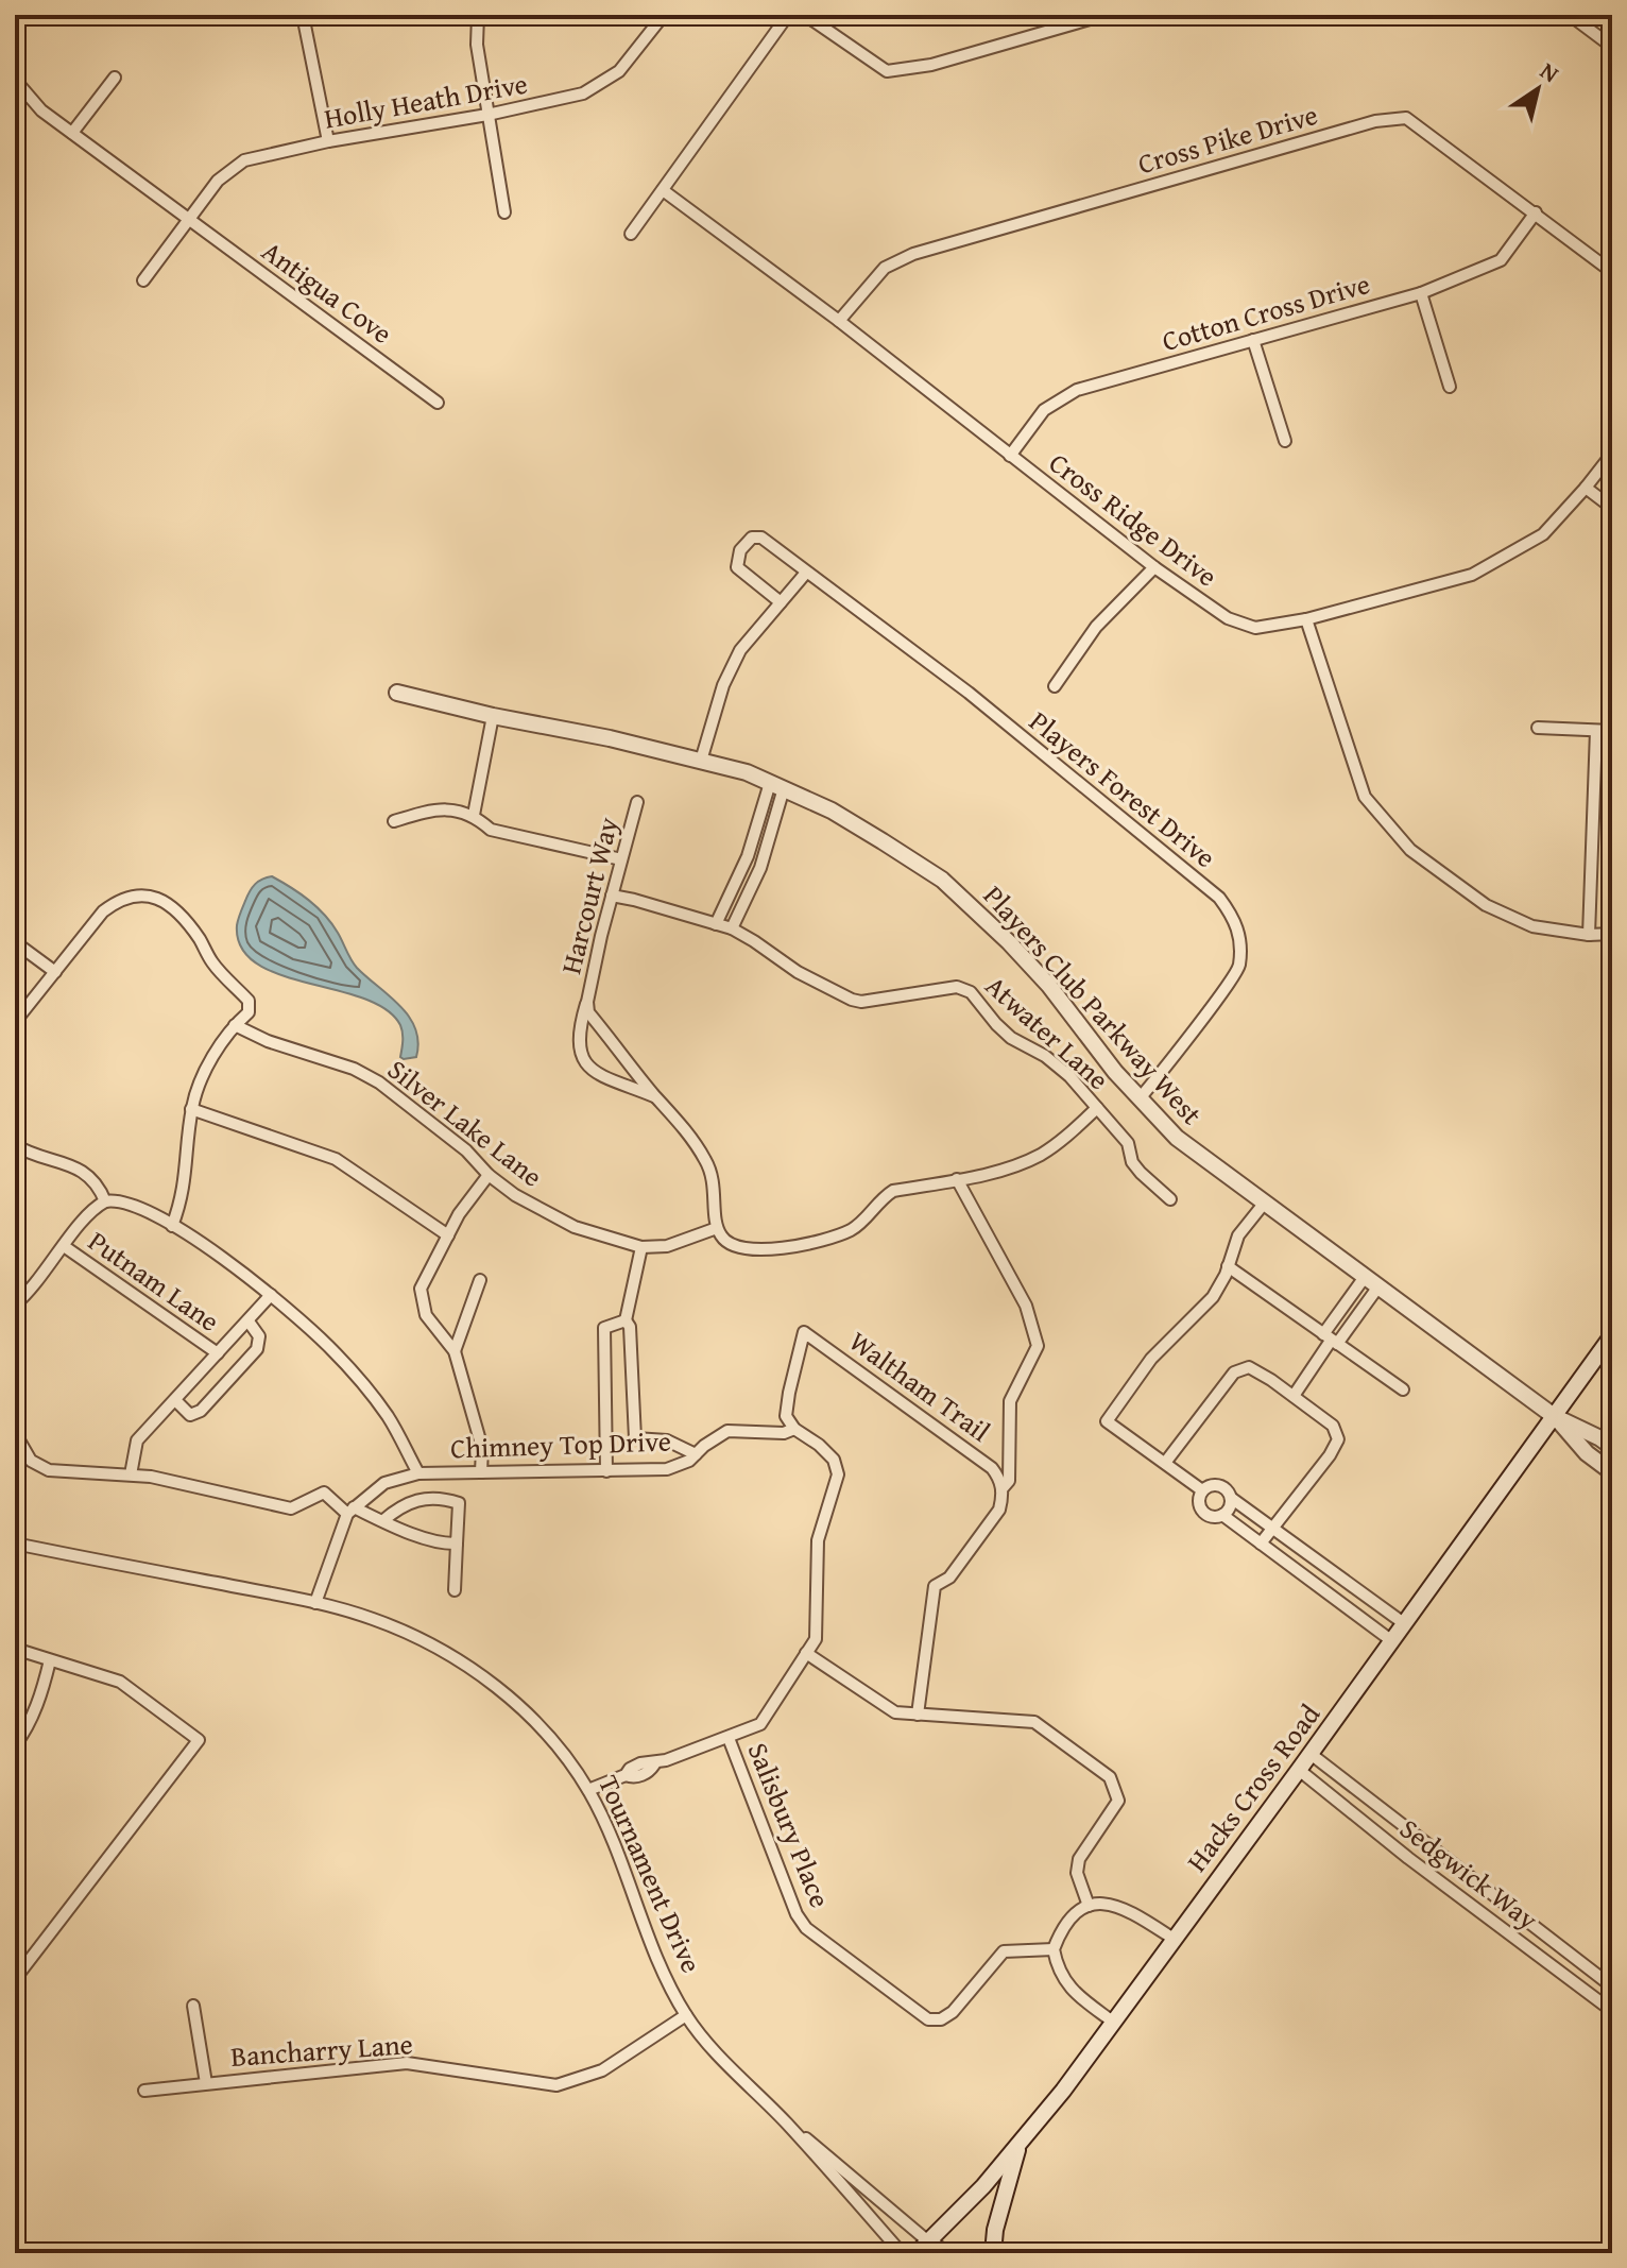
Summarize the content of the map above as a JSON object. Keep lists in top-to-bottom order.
{
  "streets": {
    "street": [
      "Holly Heath Drive",
      "Cross Pike Drive",
      "Antigua Cove",
      "Cotton Cross Drive",
      "Cross Ridge Drive",
      "Players Forest Drive",
      "Harcourt Way",
      "Players Club Parkway West",
      "Atwater Lane",
      "Silver Lake Lane",
      "Putnam Lane",
      "Waltham Trail",
      "Chimney Top Drive",
      "Hacks Cross Road",
      "Salisbury Place",
      "Tournament Drive",
      "Sedgwick Way",
      "Bancharry Lane"
    ]
  },
  "crossings": [
    ["Holly Heath Drive", "Antigua Cove"],
    ["Cross Pike Drive", "Cotton Cross Drive"],
    ["Cross Pike Drive", "Cross Ridge Drive"],
    ["Cotton Cross Drive", "Cross Ridge Drive"],
    ["Players Forest Drive", "Players Club Parkway West"],
    ["Harcourt Way", "Atwater Lane"],
    ["Harcourt Way", "Silver Lake Lane"],
    ["Players Club Parkway West", "Hacks Cross Road"],
    ["Waltham Trail", "Chimney Top Drive"],
    ["Hacks Cross Road", "Tournament Drive"],
    ["Hacks Cross Road", "Sedgwick Way"],
    ["Tournament Drive", "Bancharry Lane"]
  ],
  "north": "top right"
}
